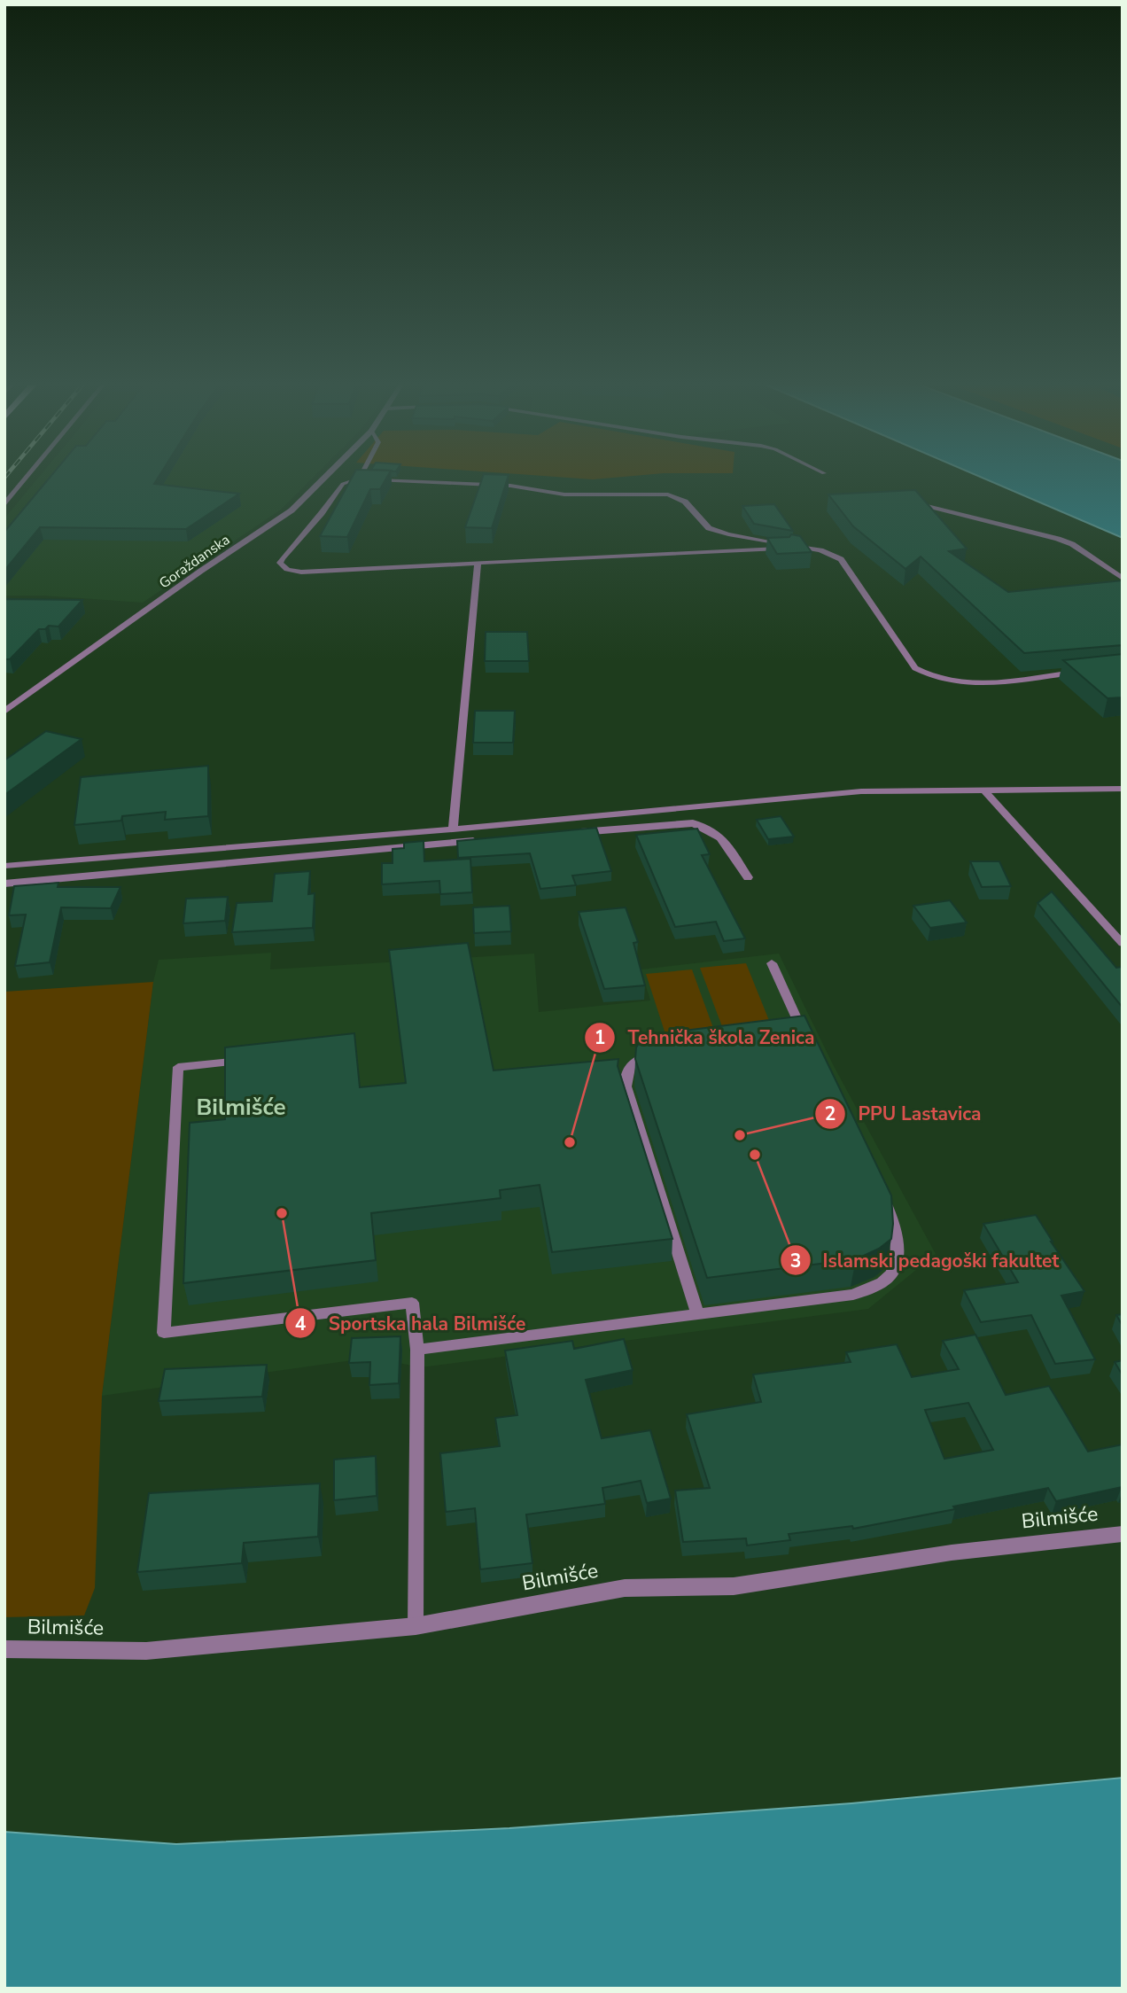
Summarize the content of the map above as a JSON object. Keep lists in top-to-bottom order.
{
  "streets": {
    "street": ["Goraždanska", "Bilmišće"]
  },
  "districts": ["Bilmišće"],
  "places": [
    "PPU Lastavica",
    "Tehnička škola Zenica",
    "Islamski pedagoški fakultet",
    "Sportska hala Bilmišće"
  ]
}
